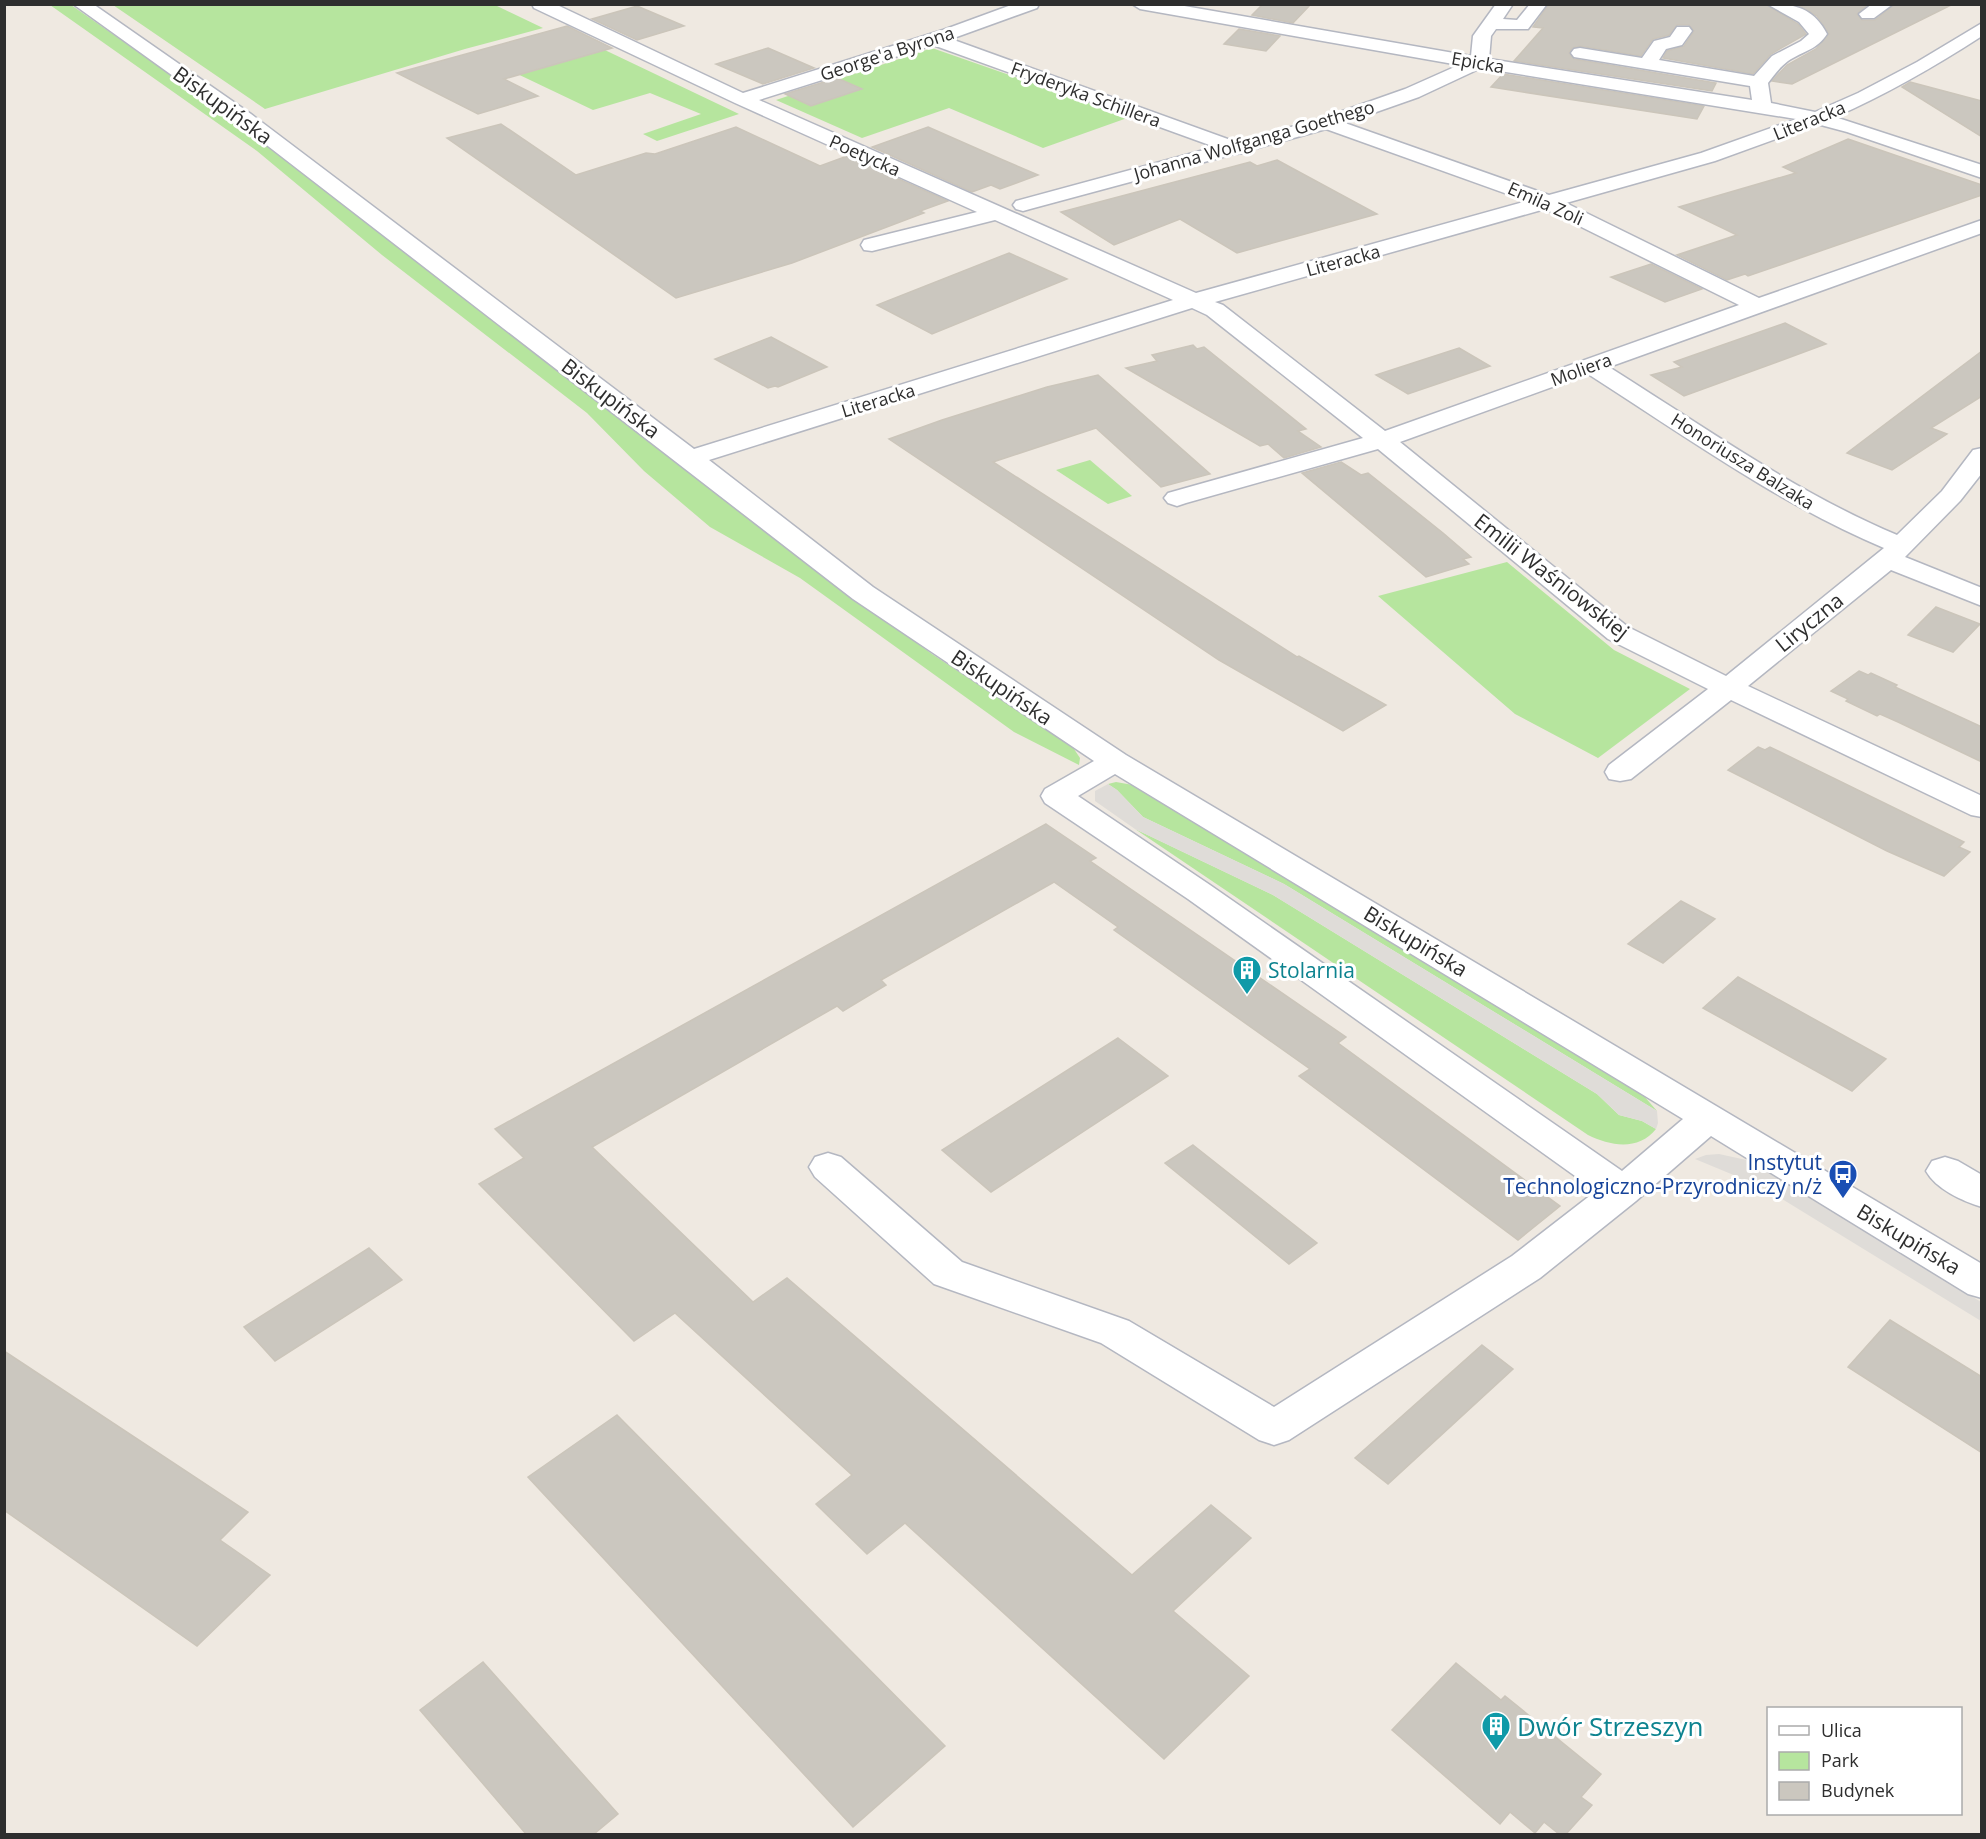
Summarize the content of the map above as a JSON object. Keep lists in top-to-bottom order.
{
  "streets": {
    "street": [
      "George'a Byrona",
      "Epicka",
      "Fryderyka Schillera",
      "Biskupińska",
      "Literacka",
      "Johanna Wolfganga Goethego",
      "Poetycka",
      "Emila Zoli",
      "Moliera",
      "Honoriusza Balzaka",
      "Emilii Waśniowskiej",
      "Liryczna"
    ]
  },
  "crossings": [
    ["George'a Byrona", "Fryderyka Schillera"],
    ["George'a Byrona", "Poetycka"],
    ["Epicka", "Literacka"],
    ["Epicka", "Johanna Wolfganga Goethego"],
    ["Fryderyka Schillera", "Johanna Wolfganga Goethego"],
    ["Biskupińska", "Literacka"],
    ["Literacka", "Poetycka"],
    ["Literacka", "Emila Zoli"],
    ["Literacka", "Emilii Waśniowskiej"],
    ["Johanna Wolfganga Goethego", "Emila Zoli"],
    ["Poetycka", "Emilii Waśniowskiej"],
    ["Emila Zoli", "Moliera"],
    ["Moliera", "Honoriusza Balzaka"],
    ["Moliera", "Emilii Waśniowskiej"],
    ["Honoriusza Balzaka", "Liryczna"],
    ["Emilii Waśniowskiej", "Liryczna"]
  ],
  "places": {
    "building": ["Stolarnia", "Dwór Strzeszyn"],
    "bus stop": ["Instytut Technologiczno-Przyrodniczy n/ż"]
  },
  "legend": ["Ulica", "Park", "Budynek"]
}
